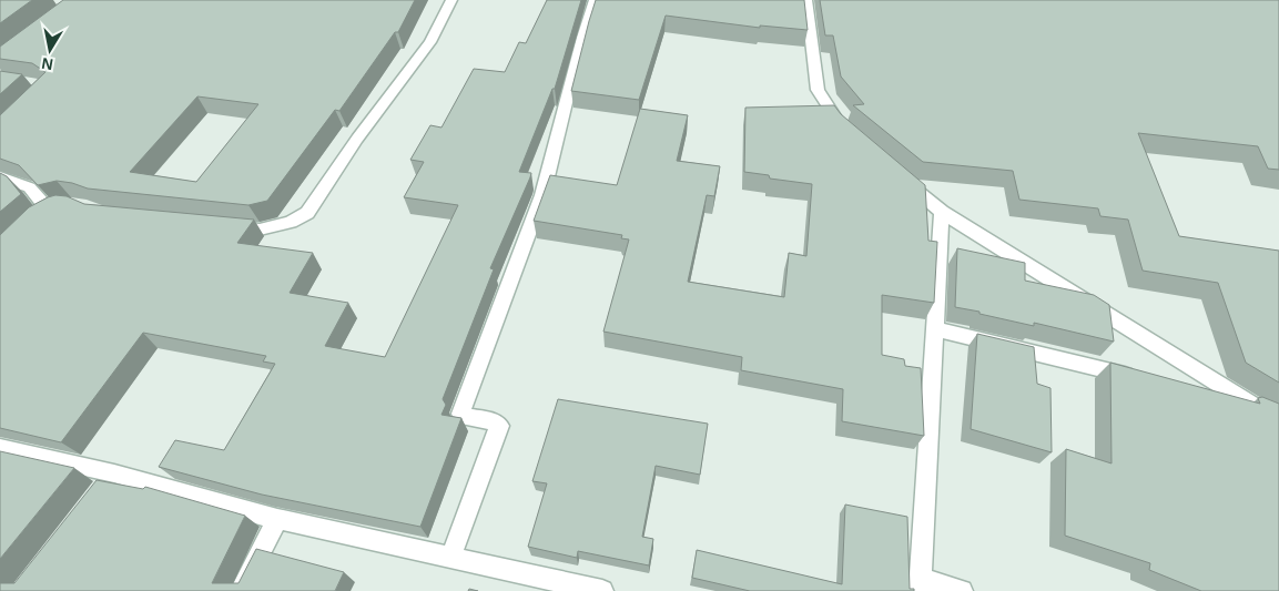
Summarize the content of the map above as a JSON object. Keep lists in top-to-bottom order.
{
  "north": "bottom"
}
